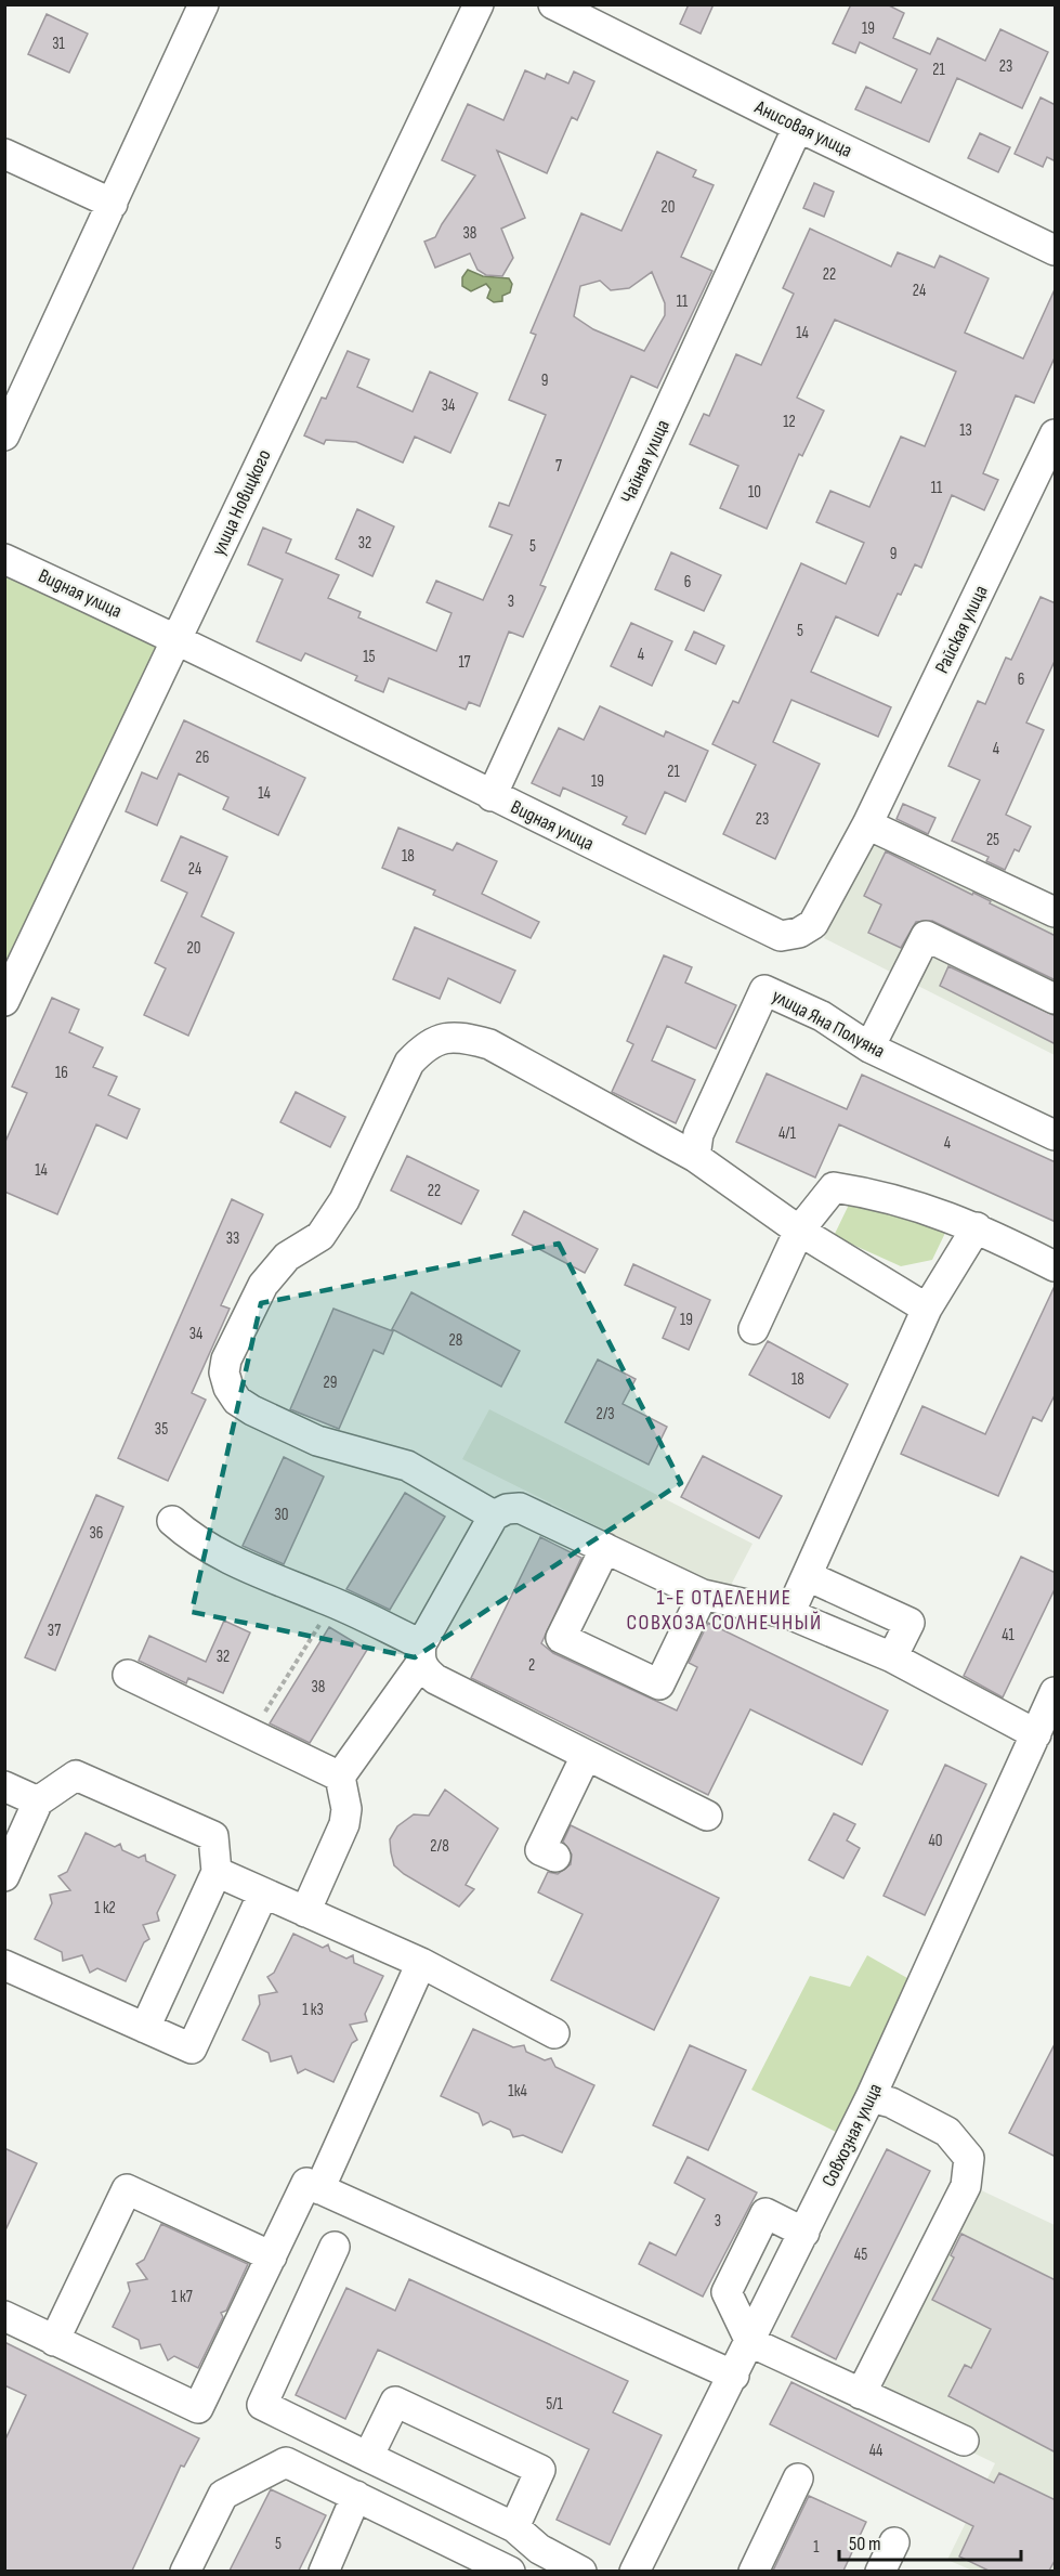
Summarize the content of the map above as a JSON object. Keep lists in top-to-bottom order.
{
  "streets": {
    "street": [
      "Анисовая улица",
      "Чайная улица",
      "улица Новицкого",
      "Видная улица",
      "Райская улица",
      "улица Яна Полуяна",
      "Совхозная улица"
    ]
  },
  "crossings": [
    ["Анисовая улица", "Чайная улица"],
    ["Чайная улица", "Видная улица"],
    ["улица Новицкого", "Видная улица"],
    ["Видная улица", "Райская улица"]
  ],
  "districts": ["1-Е ОТДЕЛЕНИЕ СОВХОЗА СОЛНЕЧНЫЙ"],
  "house_numbers": [
    "19",
    "31",
    "23",
    "21",
    "20",
    "38",
    "22",
    "24",
    "11",
    "14",
    "9",
    "34",
    "12",
    "13",
    "7",
    "11",
    "10",
    "32",
    "5",
    "9",
    "6",
    "3",
    "5",
    "4",
    "15",
    "17",
    "6",
    "4",
    "26",
    "21",
    "19",
    "14",
    "23",
    "25",
    "18",
    "24",
    "20",
    "16",
    "4/1",
    "4",
    "14",
    "22",
    "33",
    "19",
    "34",
    "28",
    "18",
    "29",
    "2/3",
    "35",
    "30",
    "36",
    "37",
    "41",
    "32",
    "2",
    "38",
    "40",
    "2/8",
    "1 к2",
    "1 к3",
    "1к4",
    "3",
    "45",
    "1 к7",
    "5/1",
    "44",
    "5",
    "1"
  ],
  "scale_bar": "50 m"
}
